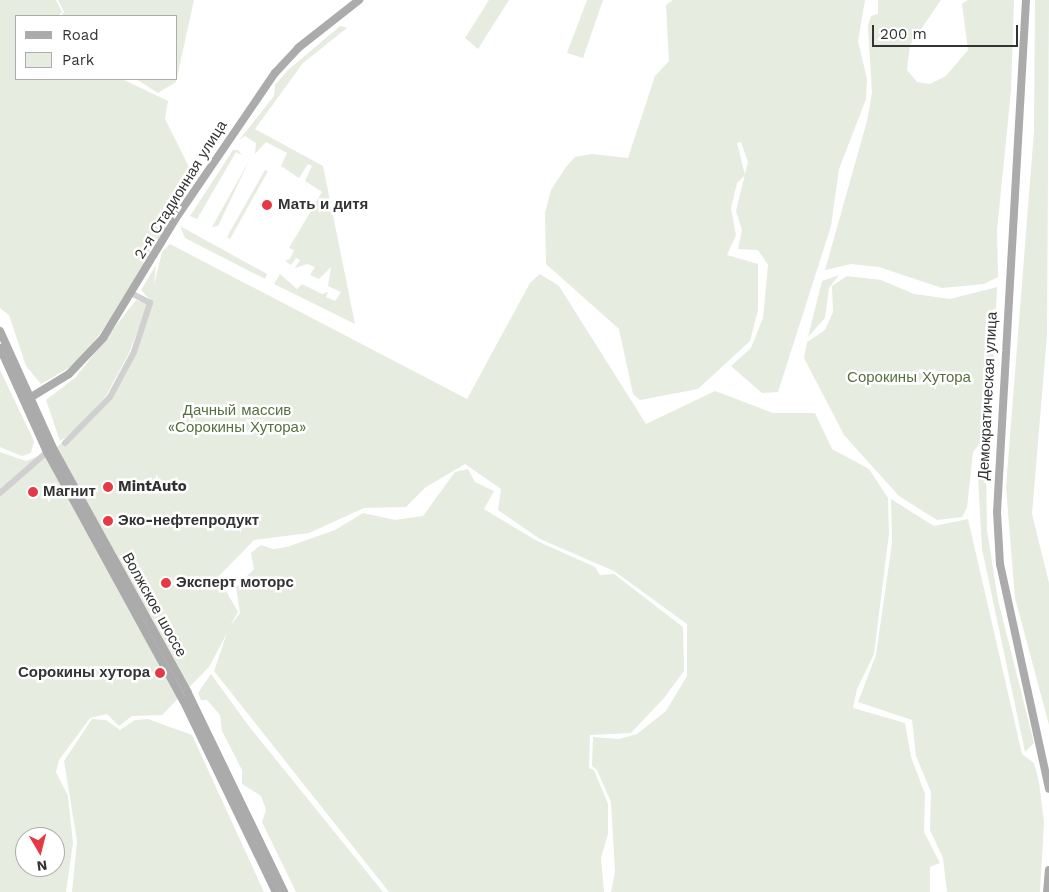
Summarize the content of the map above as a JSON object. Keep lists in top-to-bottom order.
{
  "streets": {
    "main road": ["2-я Стадионная улица", "Демократическая улица", "Волжское шоссе"]
  },
  "crossings": [
    ["2-я Стадионная улица", "Волжское шоссе"]
  ],
  "parks": ["Сорокины Хутора", "Дачный массив «Сорокины Хутора»"],
  "places": [
    "Мать и дитя",
    "MintAuto",
    "Магнит",
    "Эко-нефтепродукт",
    "Эксперт моторс",
    "Сорокины хутора"
  ],
  "legend": ["Road", "Park"],
  "scale_bar": "200 m",
  "north": "bottom"
}
